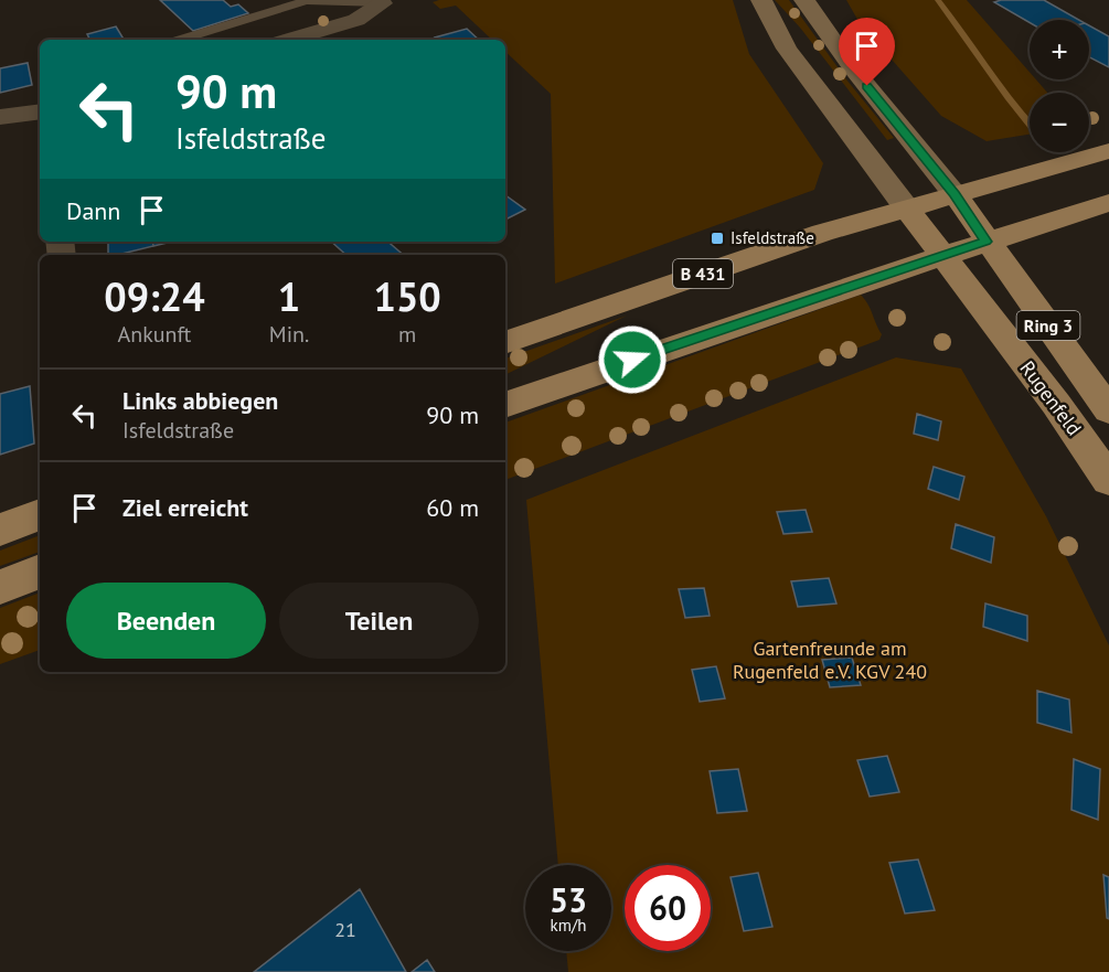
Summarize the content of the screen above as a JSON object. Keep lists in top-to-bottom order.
{
  "streets": {
    "main road": ["B 431", "Ring 3", "Rugenfeld"]
  },
  "crossings": [
    ["B 431", "Ring 3"],
    ["Ring 3", "Rugenfeld"]
  ],
  "parks": ["Gartenfreunde am Rugenfeld e.V. KGV 240"],
  "places": {
    "transit": ["Isfeldstraße"]
  },
  "house_numbers": ["21"],
  "page": {
    "map_buttons": ["+", "−"],
    "turn": ["90 m", "Isfeldstraße"],
    "then": "Dann",
    "eta": [
      "09:24",
      "Ankunft",
      "1",
      "Min.",
      "150",
      "m"
    ],
    "list": [
      {
        "name": "Links abbiegen",
        "note": "Isfeldstraße",
        "value": "90 m"
      },
      {
        "name": "Ziel erreicht",
        "value": "60 m"
      }
    ],
    "buttons": ["Beenden", "Teilen"],
    "speed": "53 km/h",
    "limit": "60"
  }
}
